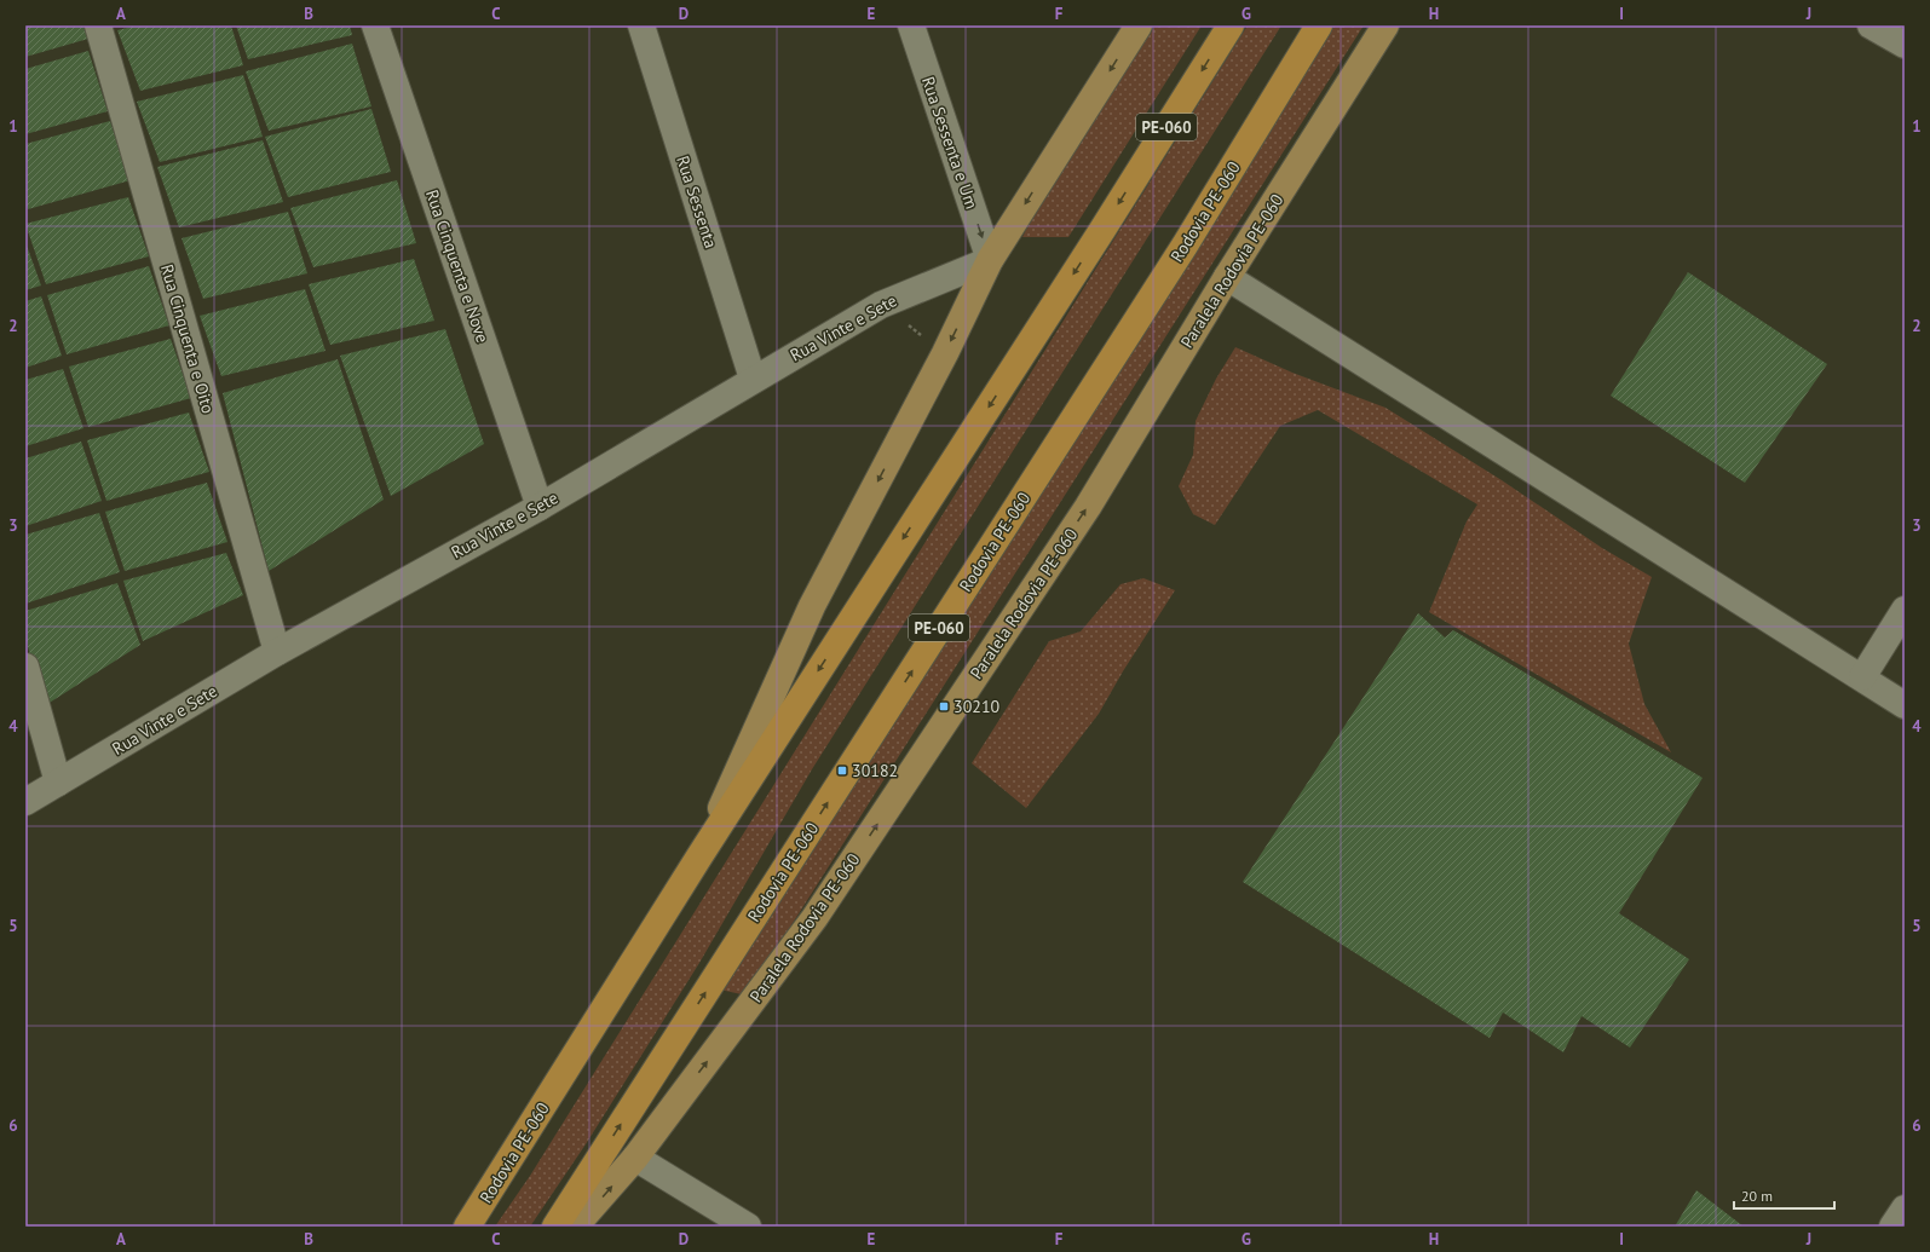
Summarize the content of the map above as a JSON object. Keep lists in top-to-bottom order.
{
  "streets": {
    "highway": ["PE-060", "Rodovia PE-060"],
    "main road": ["Paralela Rodovia PE-060"],
    "street": [
      "Rua Sessenta e Um",
      "Rua Sessenta",
      "Rua Cinquenta e Nove",
      "Rua Vinte e Sete",
      "Rua Cinquenta e Oito"
    ]
  },
  "crossings": [
    ["PE-060", "Rua Sessenta e Um"],
    ["PE-060", "Rodovia PE-060"],
    ["PE-060", "Rua Vinte e Sete"],
    ["Rua Sessenta e Um", "Rua Vinte e Sete"],
    ["Rua Sessenta", "Rua Vinte e Sete"],
    ["Rua Cinquenta e Nove", "Rua Vinte e Sete"],
    ["Rua Vinte e Sete", "Rua Cinquenta e Oito"]
  ],
  "one_way": ["Rua Sessenta e Um"],
  "places": {
    "transit": ["30210", "30182"]
  },
  "scale_bar": "20 m",
  "grid": {
    "columns": [
      "A",
      "B",
      "C",
      "D",
      "E",
      "F",
      "G",
      "H",
      "I",
      "J"
    ],
    "rows": [
      "1",
      "2",
      "3",
      "4",
      "5",
      "6"
    ]
  }
}
